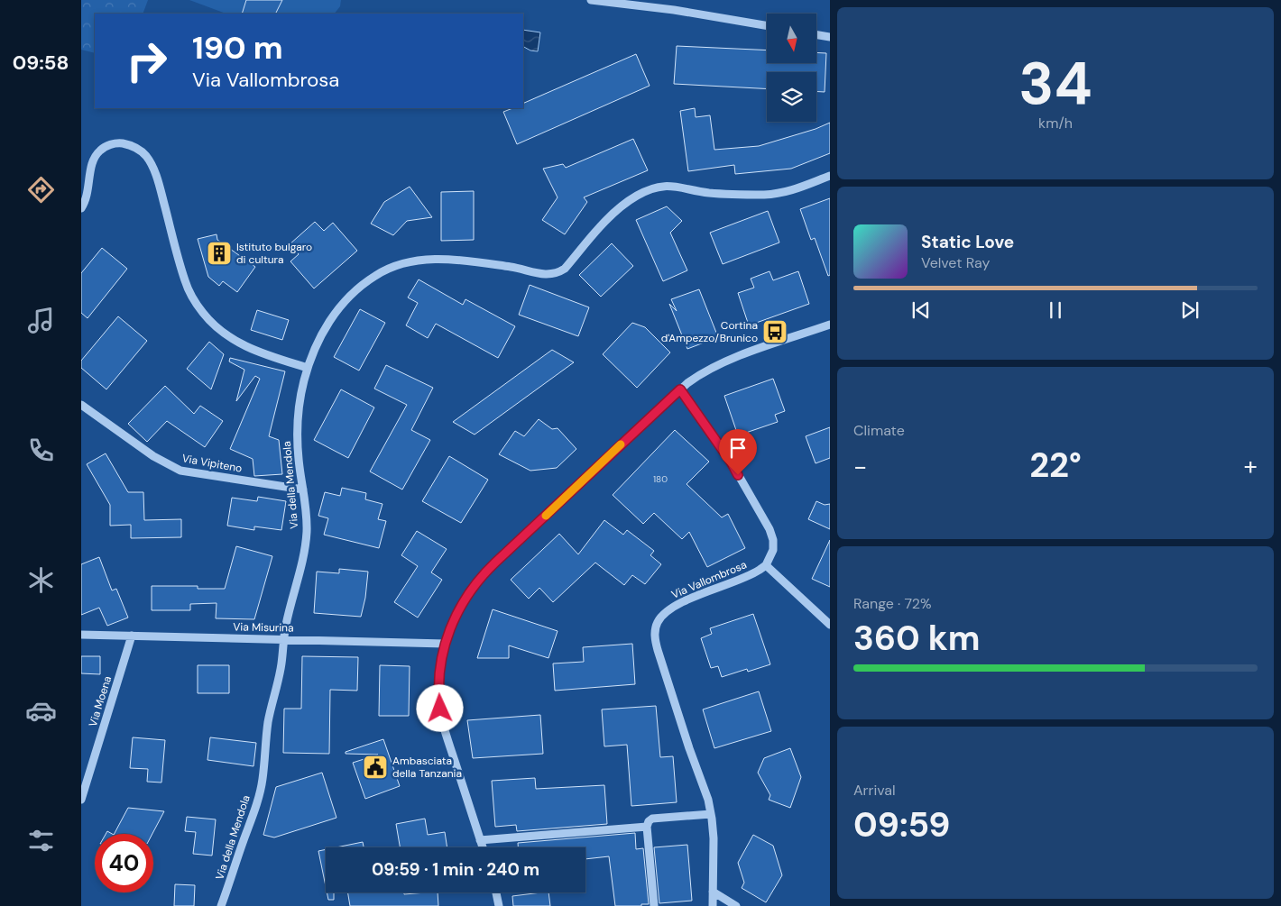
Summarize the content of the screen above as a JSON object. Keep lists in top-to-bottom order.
{
  "streets": {
    "street": [
      "Via Vipiteno",
      "Via della Mendola",
      "Via Vallombrosa",
      "Via Misurina",
      "Via Moena"
    ]
  },
  "crossings": [
    ["Via Vipiteno", "Via della Mendola"],
    ["Via della Mendola", "Via Misurina"],
    ["Via Misurina", "Via Moena"]
  ],
  "places": {
    "building": ["Istituto bulgaro di cultura"],
    "bus stop": ["Cortina d'Ampezzo/Brunico"],
    "public building": ["Ambasciata della Tanzania"]
  },
  "house_numbers": ["180"],
  "north": "bottom",
  "page": {
    "tabs": "09:58",
    "tile": [
      ["34", "km/h"],
      "Climate",
      ["Range · 72%", "360 km"],
      ["Arrival", "09:59"]
    ],
    "turn": ["190 m", "Via Vallombrosa"],
    "song": ["Static Love", "Velvet Ray"],
    "heat": ["−", "22°", "+"],
    "limit": "40",
    "trip": "09:59 · 1 min · 240 m"
  }
}
